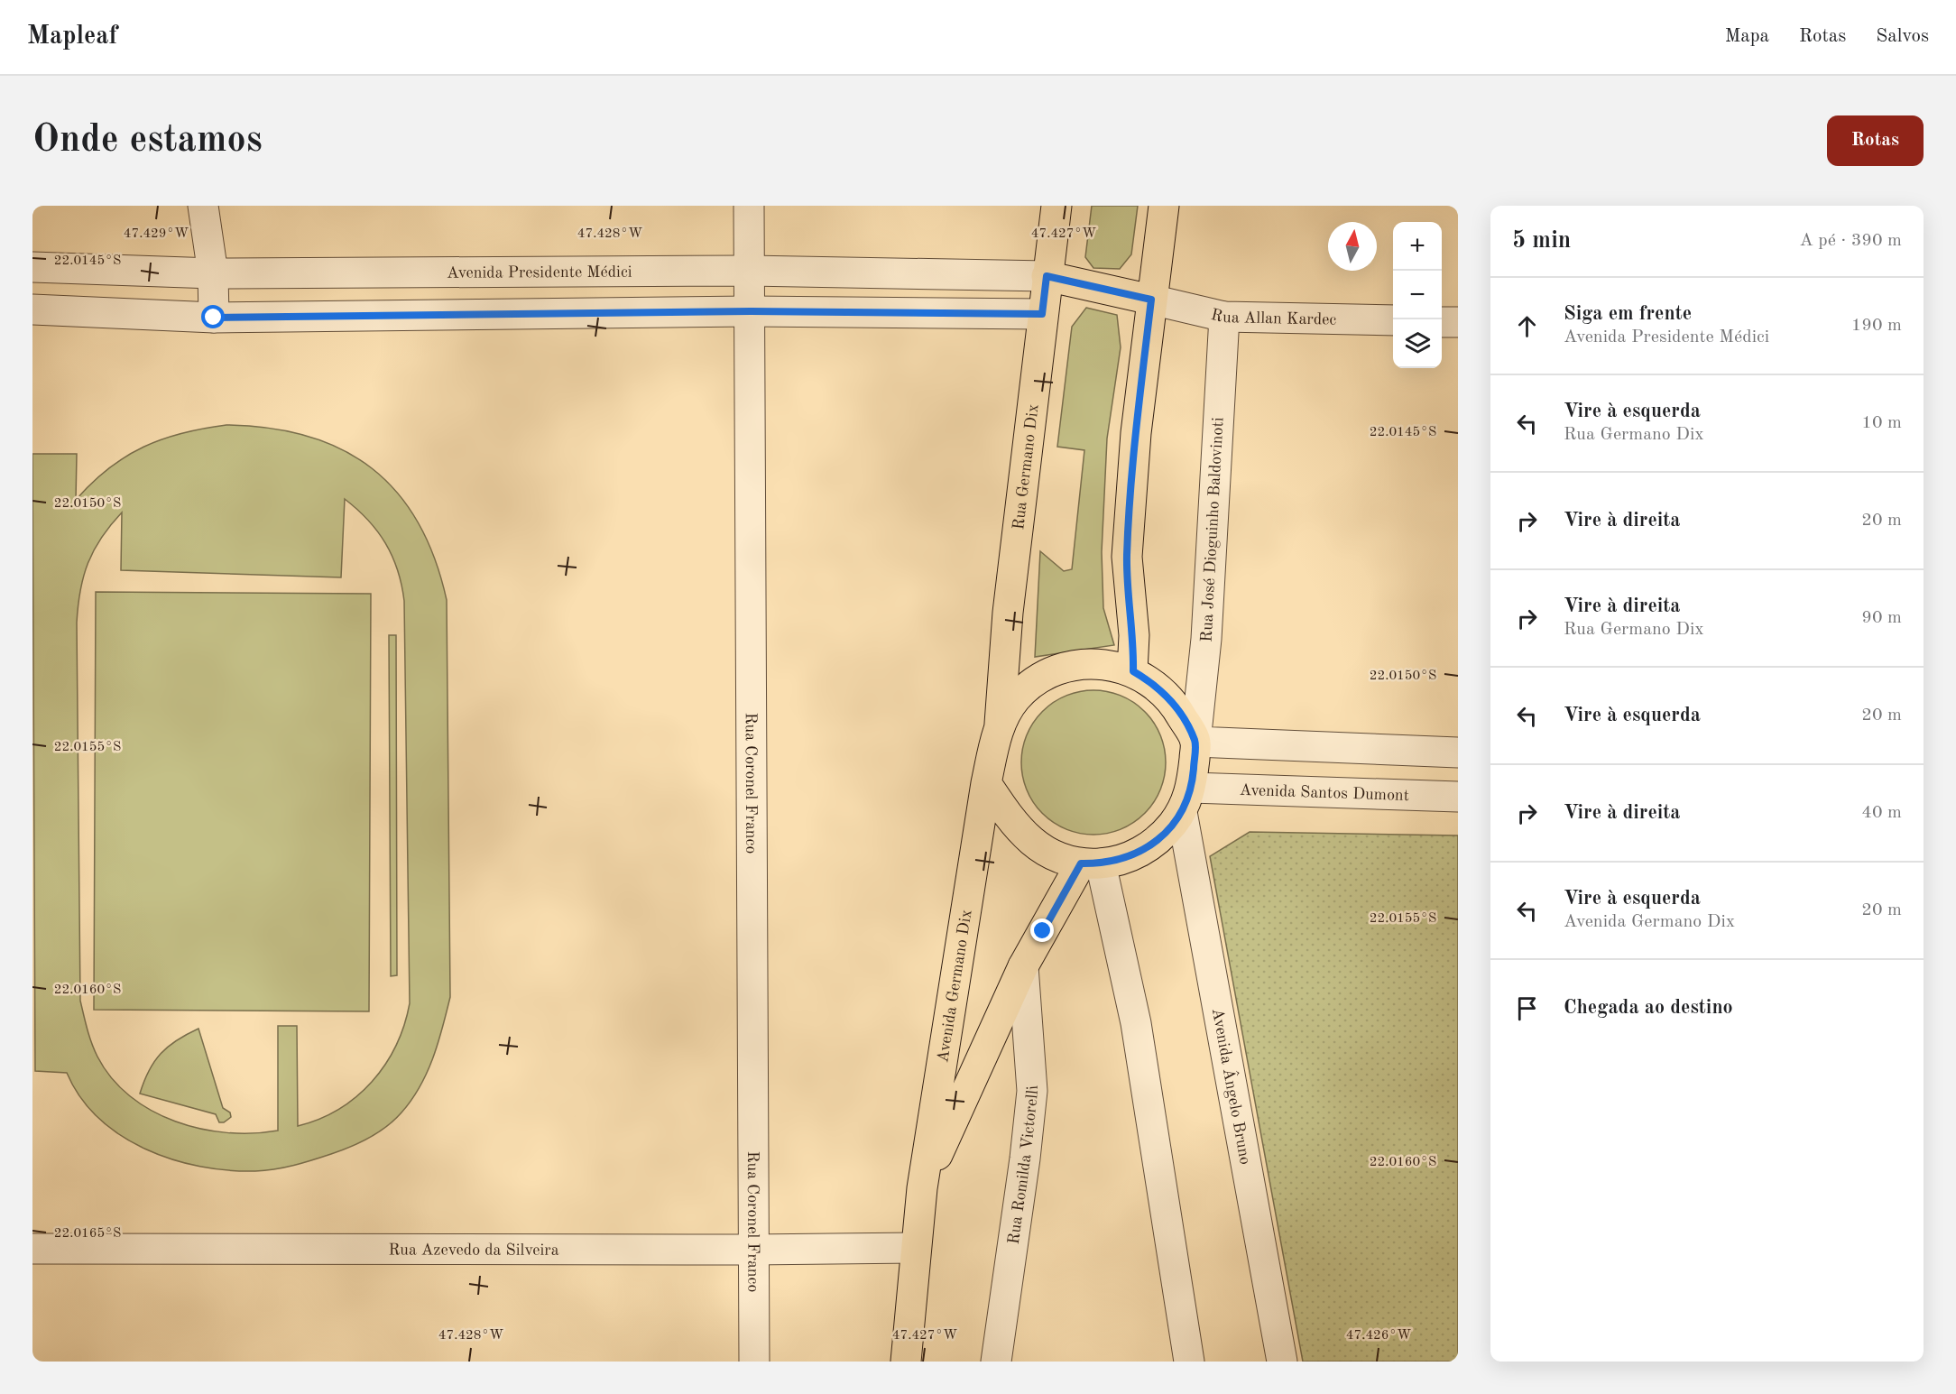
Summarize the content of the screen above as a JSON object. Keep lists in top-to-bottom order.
{
  "streets": {
    "main road": ["Rua Germano Dix", "Avenida Germano Dix"],
    "street": [
      "Avenida Presidente Médici",
      "Rua Allan Kardec",
      "Rua José Dioguinho Baldovinoti",
      "Rua Coronel Franco",
      "Avenida Santos Dumont",
      "Avenida Ângelo Bruno",
      "Rua Romilda Victorelli",
      "Rua Azevedo da Silveira"
    ]
  },
  "crossings": [
    ["Avenida Presidente Médici", "Rua Germano Dix"],
    ["Avenida Presidente Médici", "Rua Coronel Franco"],
    ["Rua Allan Kardec", "Rua José Dioguinho Baldovinoti"],
    ["Rua Germano Dix", "Avenida Germano Dix"],
    ["Rua Coronel Franco", "Rua Azevedo da Silveira"],
    ["Avenida Santos Dumont", "Avenida Ângelo Bruno"],
    ["Avenida Germano Dix", "Rua Romilda Victorelli"],
    ["Avenida Germano Dix", "Rua Azevedo da Silveira"]
  ],
  "north": "top",
  "page": {
    "header": "Mapleaf",
    "nav": ["Mapa", "Rotas", "Salvos"],
    "buttons": "Rotas",
    "title": "Onde estamos",
    "heading": ["5 min", "A pé · 390 m"],
    "map_buttons": ["+", "−"],
    "list": [
      ["Siga em frente", "Avenida Presidente Médici", "190 m"],
      ["Vire à esquerda", "Rua Germano Dix", "10 m"],
      ["Vire à direita", "20 m"],
      ["Vire à direita", "Rua Germano Dix", "90 m"],
      ["Vire à esquerda", "20 m"],
      ["Vire à direita", "40 m"],
      ["Vire à esquerda", "Avenida Germano Dix", "20 m"],
      "Chegada ao destino"
    ]
  },
  "coordinates": [
    "47.429°W",
    "47.428°W",
    "47.427°W",
    "22.0145°S",
    "22.0150°S",
    "22.0155°S",
    "22.0160°S",
    "22.0165°S",
    "47.426°W"
  ]
}
